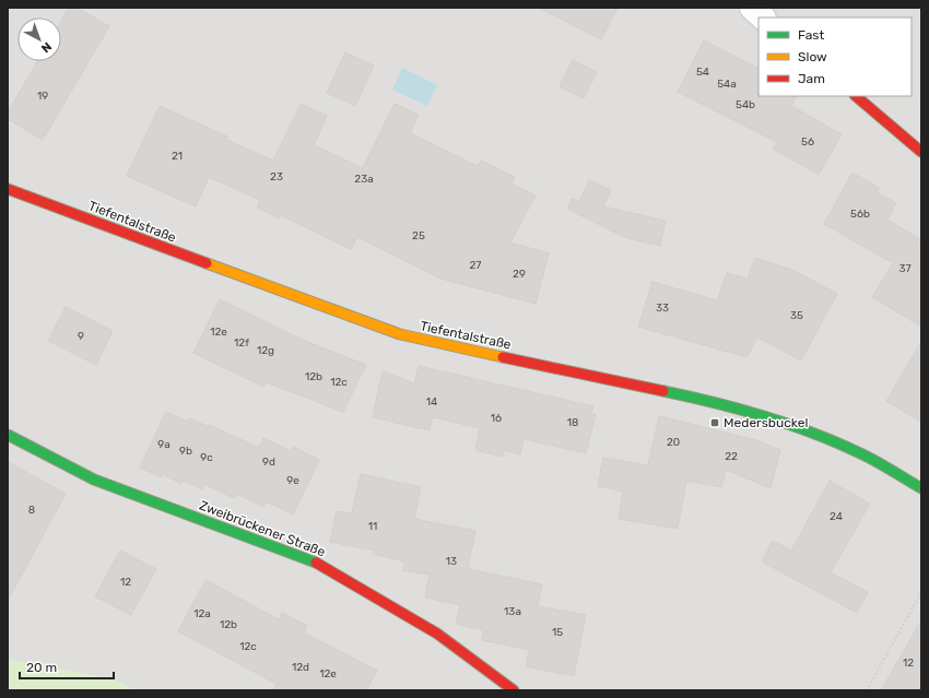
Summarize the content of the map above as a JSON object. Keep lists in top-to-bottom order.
{
  "streets": {
    "street": ["Tiefentalstraße", "Zweibrückener Straße"]
  },
  "places": {
    "transit": ["Medersbuckel"]
  },
  "house_numbers": [
    "54",
    "54a",
    "19",
    "54b",
    "56",
    "21",
    "23",
    "23a",
    "56b",
    "25",
    "27",
    "37",
    "29",
    "33",
    "35",
    "12e",
    "9",
    "12f",
    "12g",
    "12b",
    "12c",
    "14",
    "16",
    "18",
    "20",
    "9a",
    "9b",
    "22",
    "9c",
    "9d",
    "9e",
    "8",
    "24",
    "11",
    "13",
    "12",
    "13a",
    "12a",
    "12b",
    "15",
    "12c",
    "12",
    "12d",
    "12e"
  ],
  "legend": ["Fast", "Slow", "Jam"],
  "scale_bar": "20 m",
  "north": "bottom right"
}
